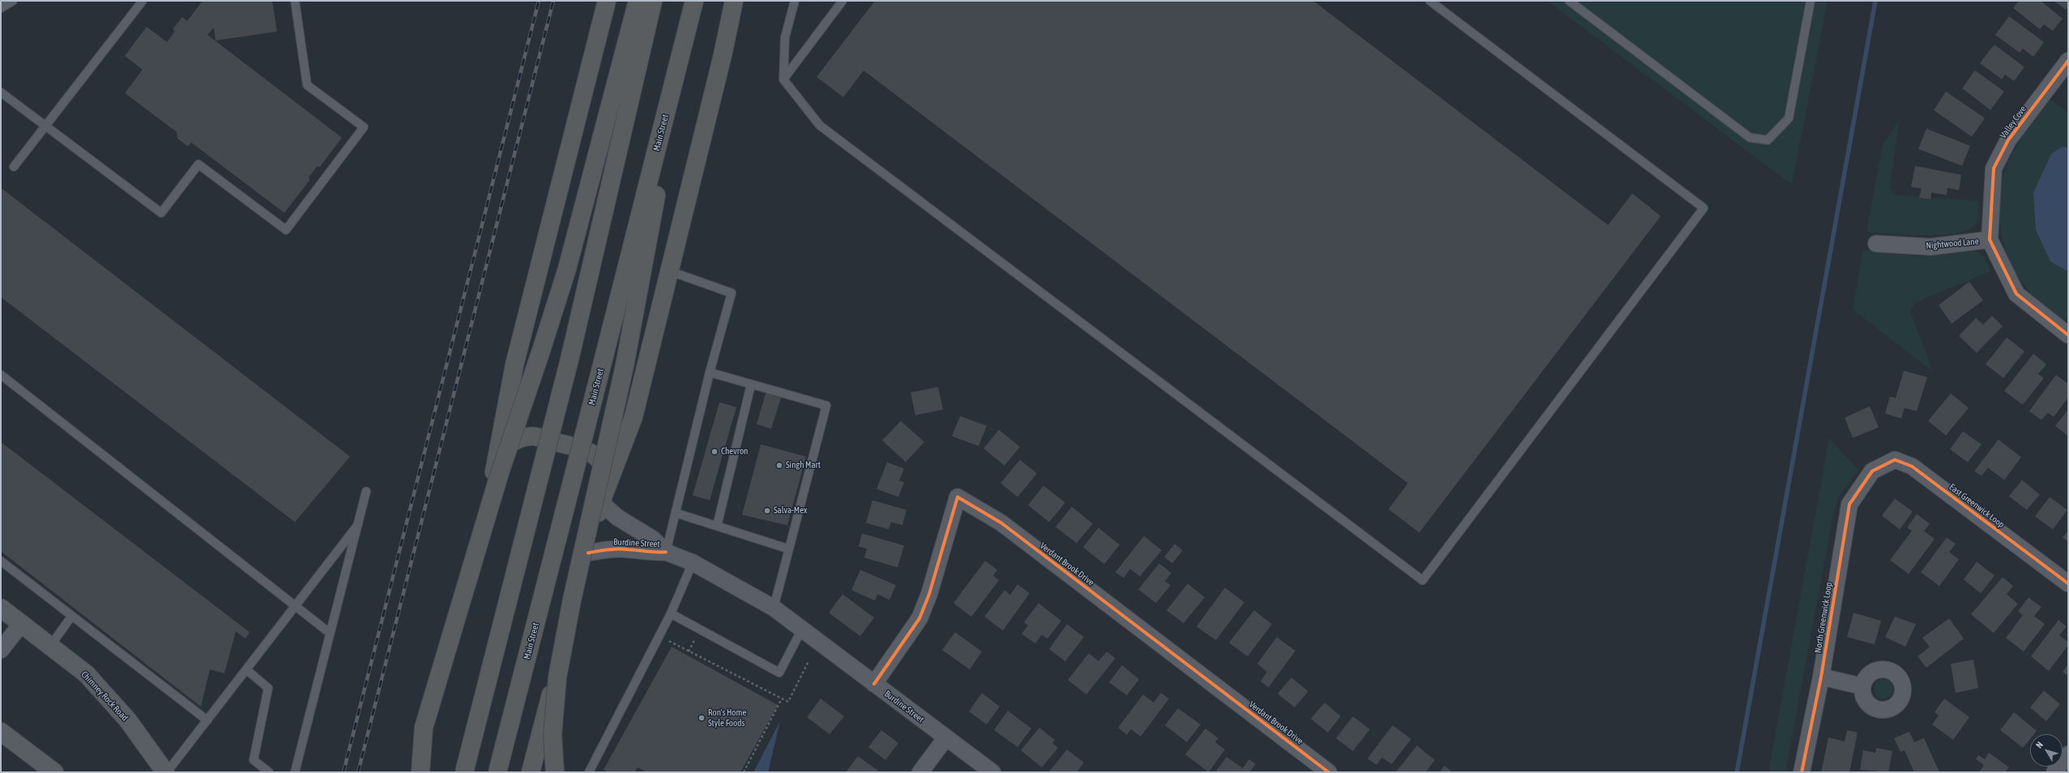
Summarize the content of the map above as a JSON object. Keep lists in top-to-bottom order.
{
  "streets": {
    "highway": ["Main Street"],
    "main road": ["Chimney Rock Road"],
    "street": [
      "Valley Cove",
      "Nightwood Lane",
      "East Greenwick Loop",
      "Burdine Street",
      "Verdant Brook Drive",
      "North Greenwick Loop"
    ]
  },
  "crossings": [
    ["Valley Cove", "Nightwood Lane"],
    ["East Greenwick Loop", "North Greenwick Loop"],
    ["Burdine Street", "Verdant Brook Drive"]
  ],
  "places": [
    "Chevron",
    "Singh Mart",
    "Salva-Mex",
    "Ron's Home Style Foods"
  ],
  "north": "top left"
}
